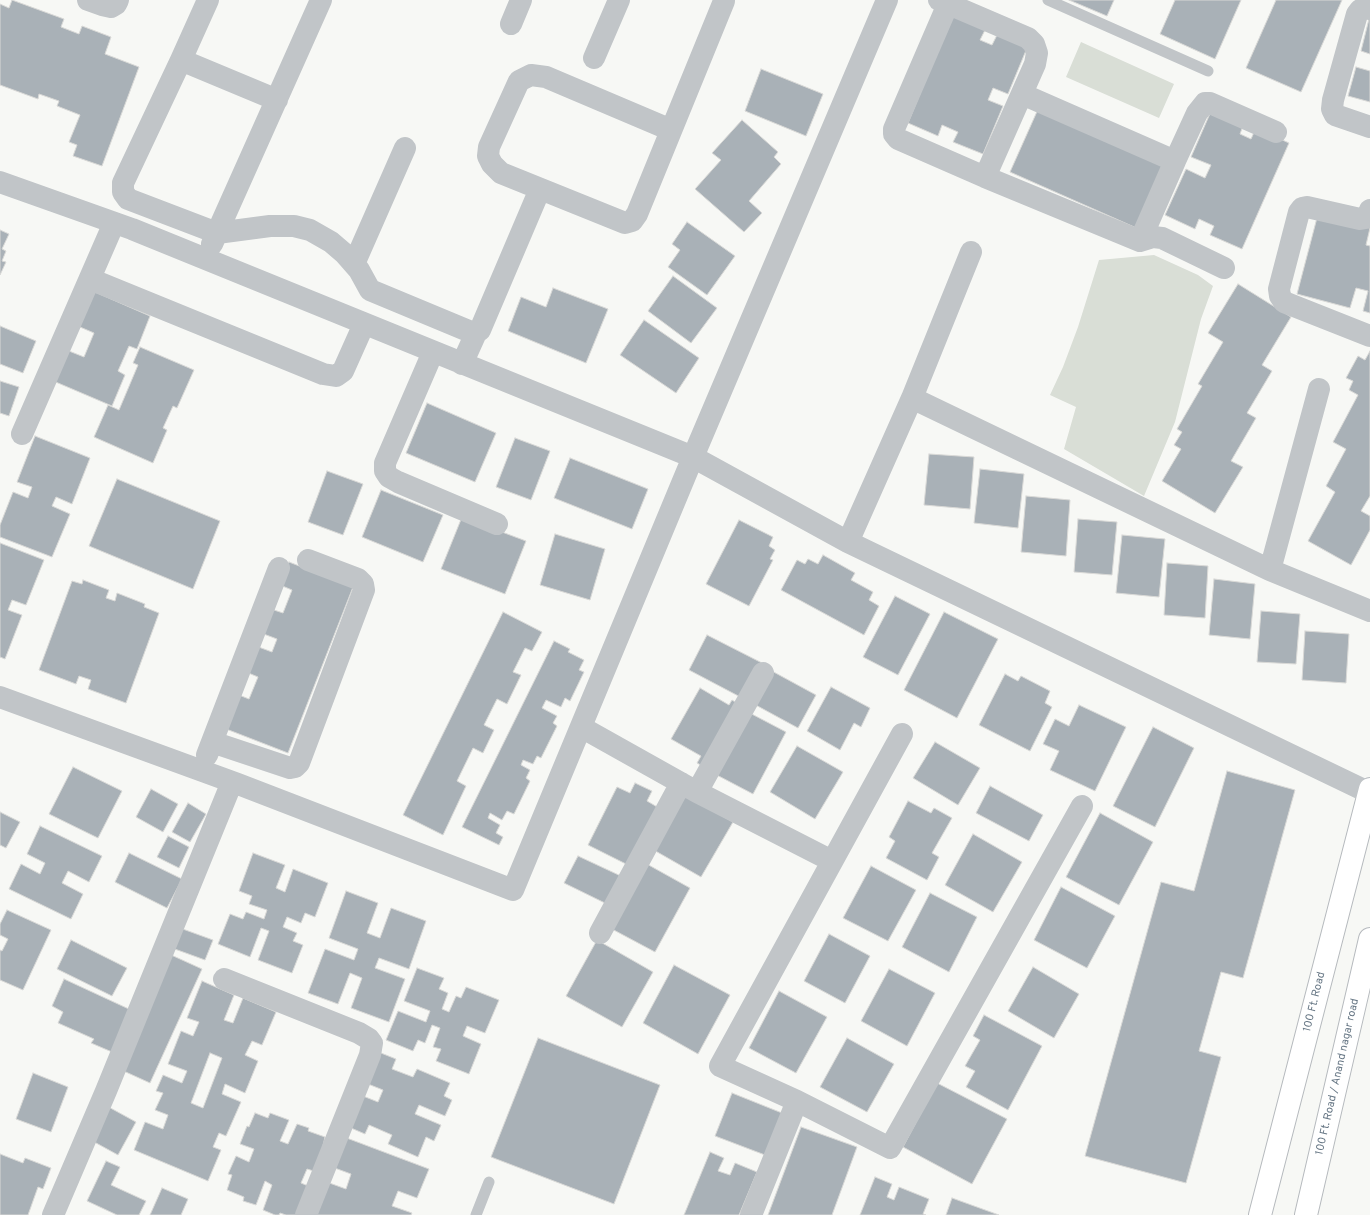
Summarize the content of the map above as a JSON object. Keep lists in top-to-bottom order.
{
  "streets": {
    "main road": ["100 Ft. Road", "100 Ft. Road / Anand nagar road"]
  }
}
